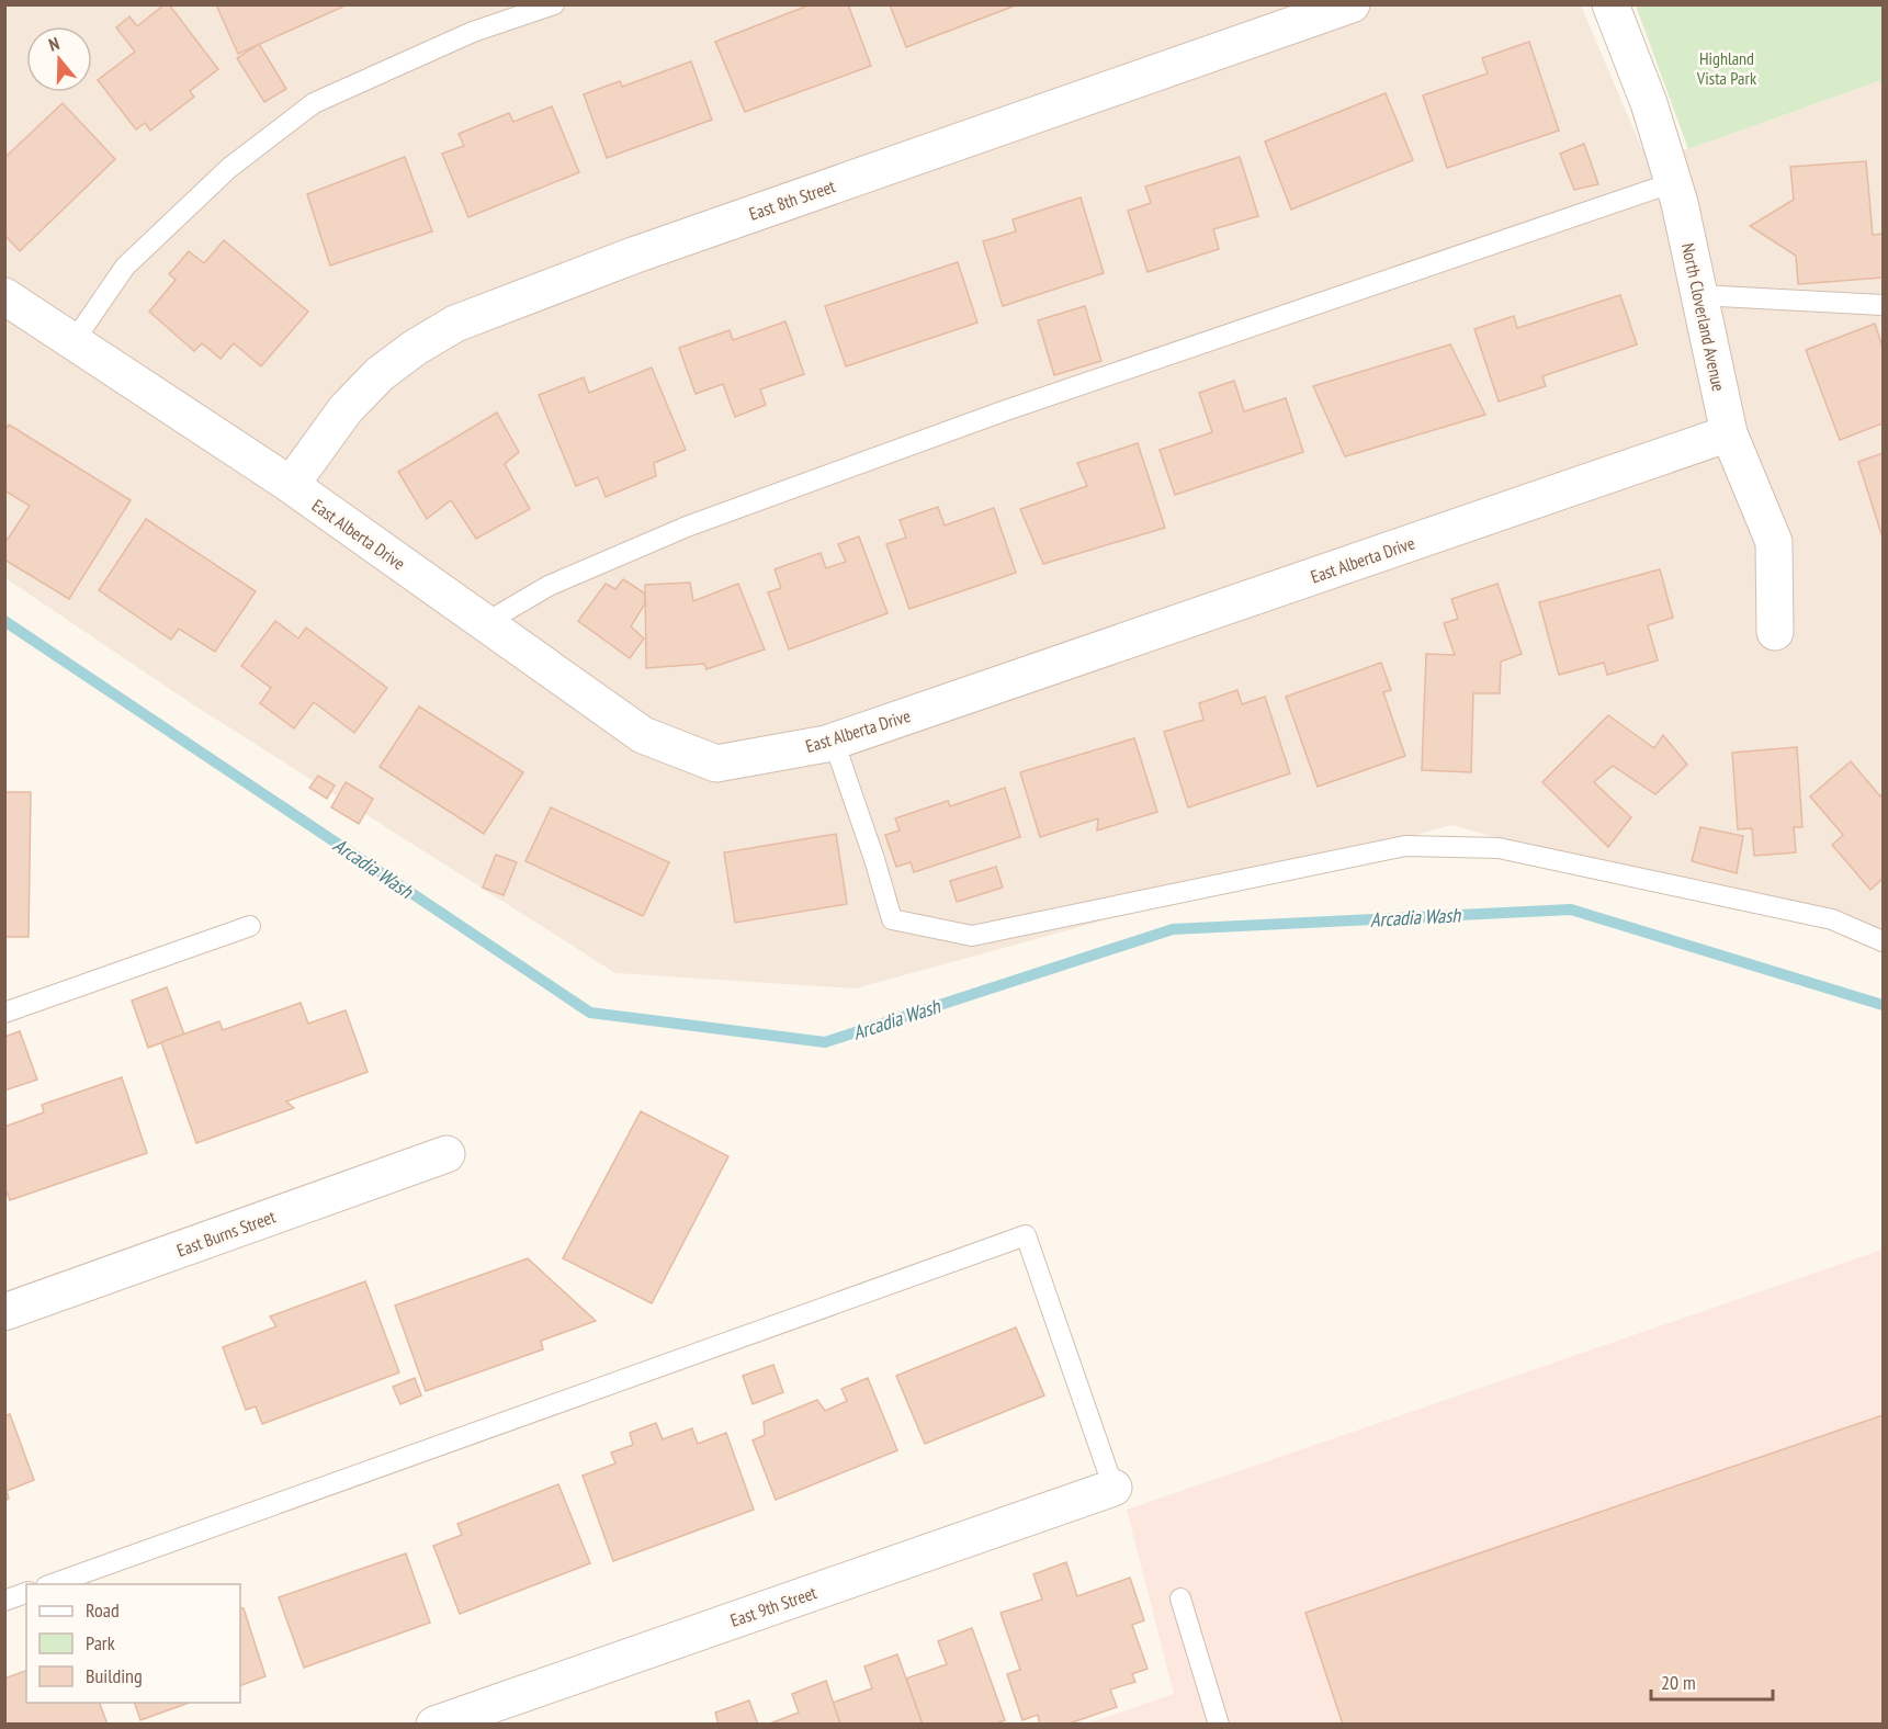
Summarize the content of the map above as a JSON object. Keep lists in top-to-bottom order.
{
  "streets": {
    "street": [
      "East 8th Street",
      "North Cloverland Avenue",
      "East Alberta Drive",
      "East Burns Street",
      "East 9th Street"
    ]
  },
  "crossings": [
    ["East 8th Street", "East Alberta Drive"],
    ["North Cloverland Avenue", "East Alberta Drive"]
  ],
  "water": ["Arcadia Wash"],
  "parks": ["Highland Vista Park"],
  "legend": ["Road", "Park", "Building"],
  "scale_bar": "20 m",
  "north": "top"
}
